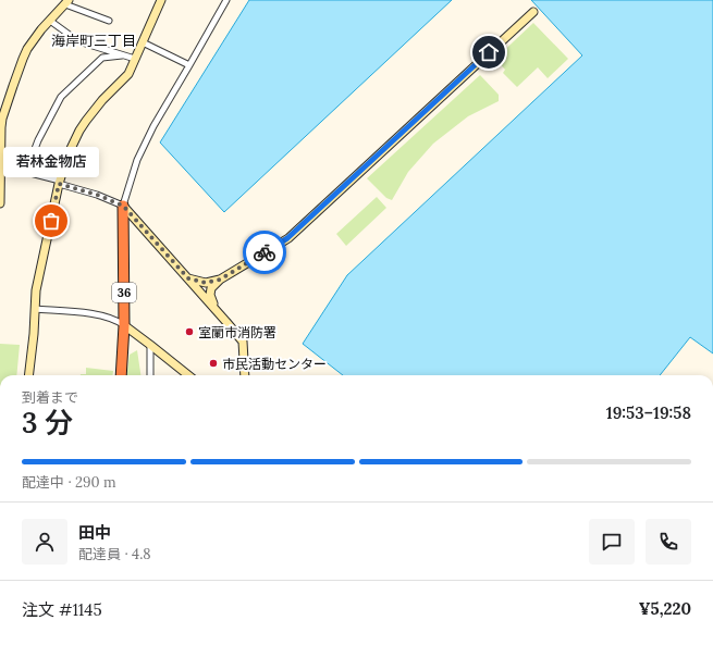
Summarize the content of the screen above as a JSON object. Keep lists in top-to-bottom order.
{
  "streets": {
    "highway": ["36"]
  },
  "districts": ["海岸町三丁目"],
  "places": ["若林金物店", "室蘭市消防署", "市民活動センター"],
  "page": {
    "bubble": "若林金物店",
    "heading": ["3 分", "到着まで", "19:53–19:58"],
    "panel": [
      "田中",
      "配達員 · 4.8",
      "注文 #1145",
      "¥5,220"
    ],
    "bar": "配達中 · 290 m"
  }
}
